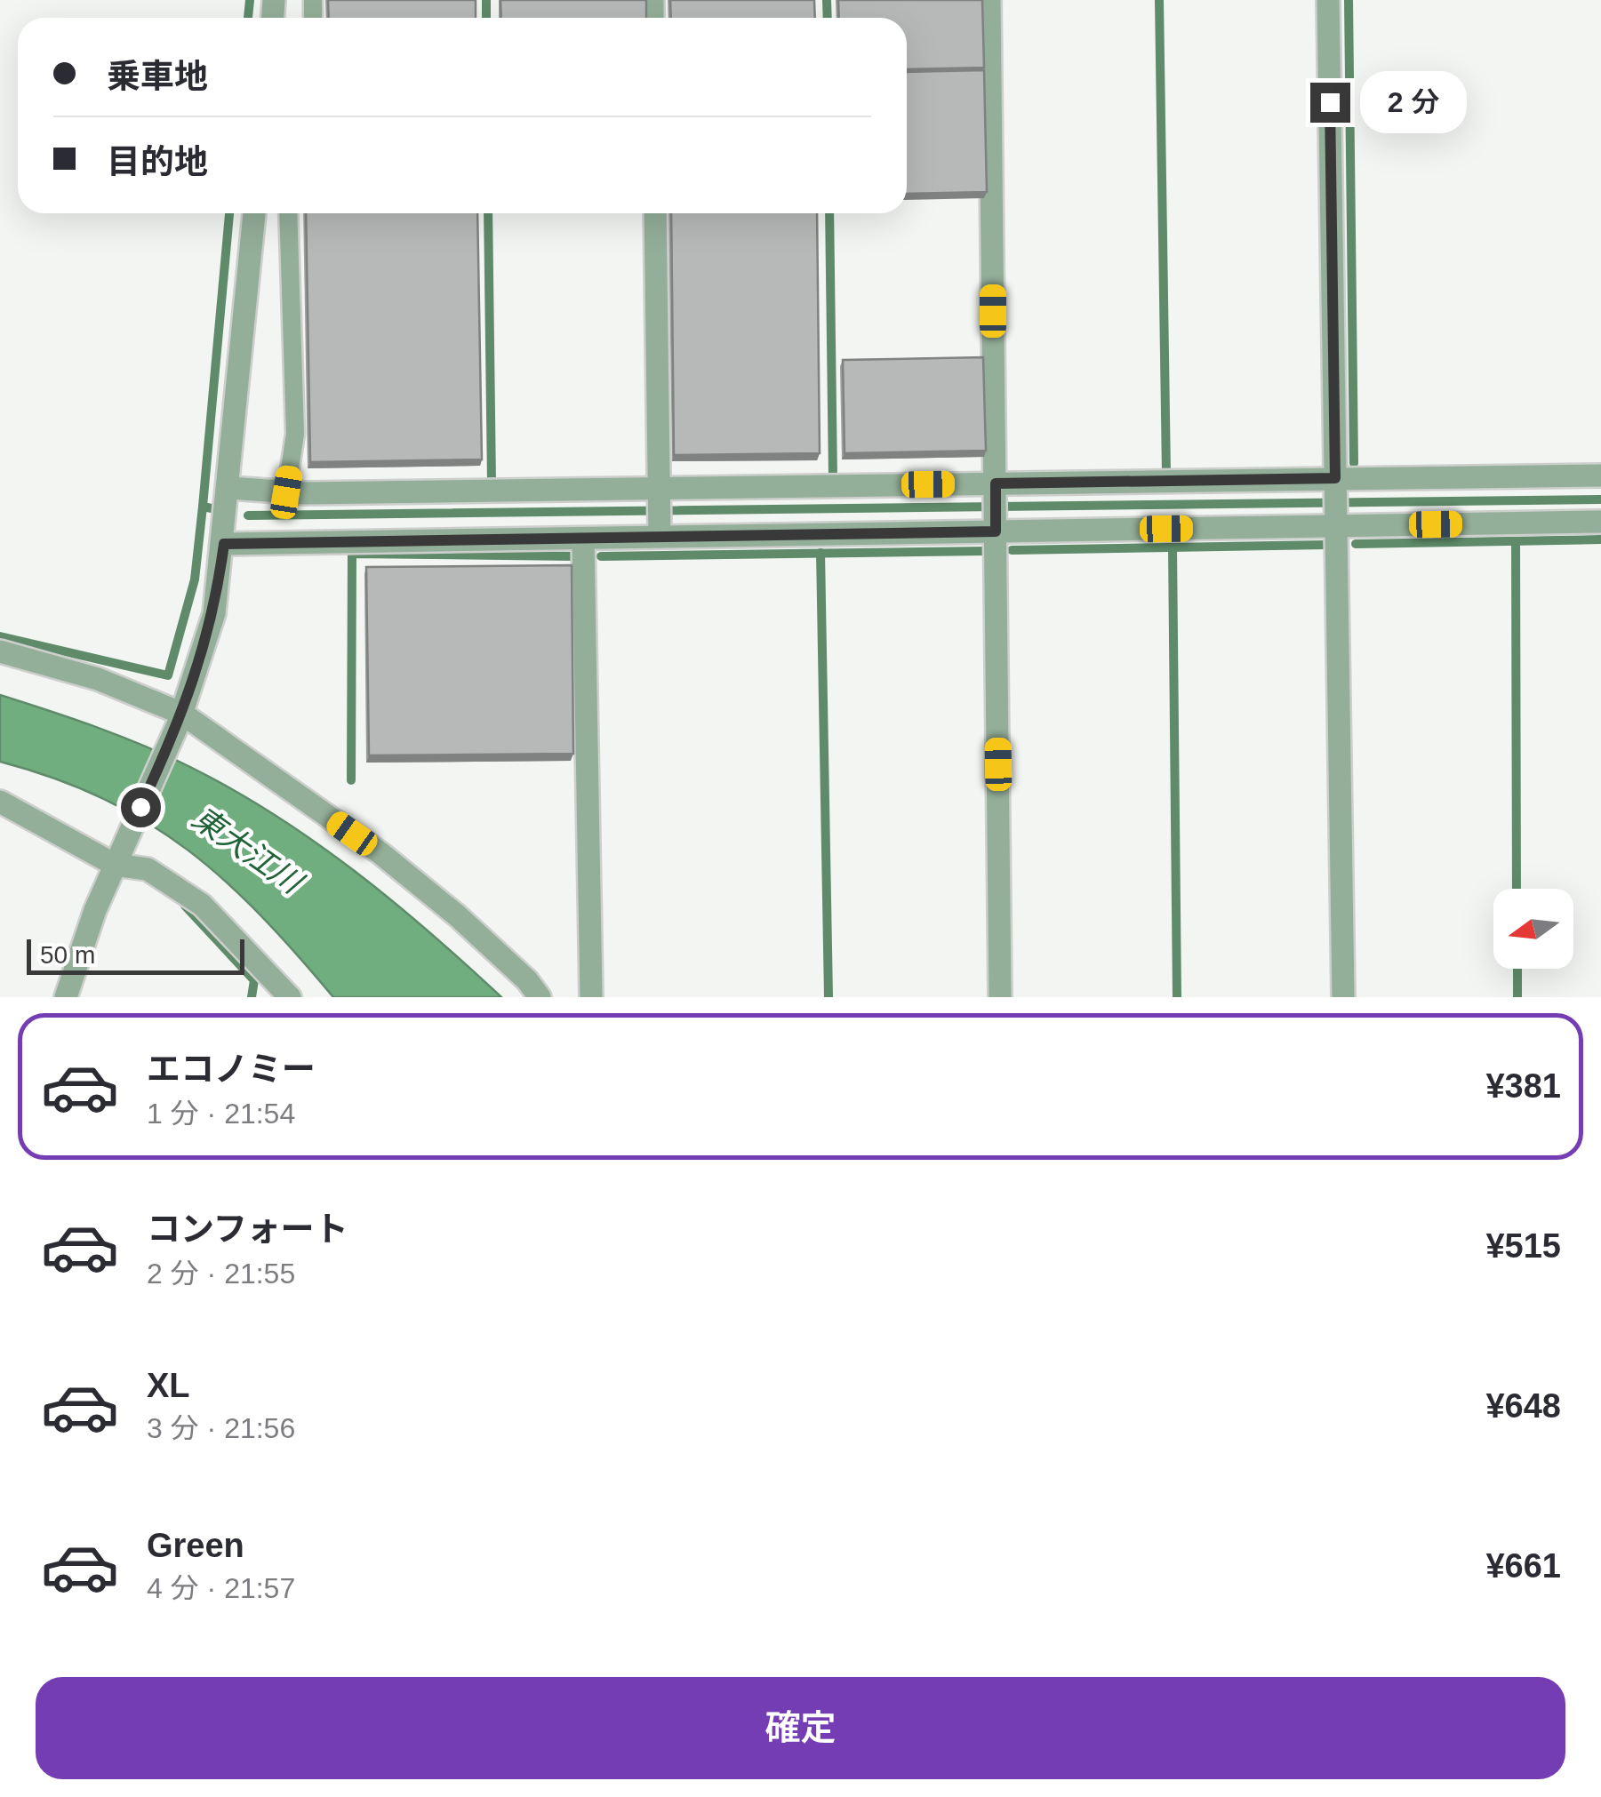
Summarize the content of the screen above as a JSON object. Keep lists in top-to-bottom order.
{
  "water": ["東大江川"],
  "scale_bar": "50 m",
  "north": "left",
  "page": {
    "banner": ["乗車地", "目的地"],
    "bubble": "2 分",
    "scale": "50 m",
    "list": [
      {
        "name": "エコノミー",
        "note": "1 分 · 21:54",
        "value": "¥381"
      },
      {
        "name": "コンフォート",
        "note": "2 分 · 21:55",
        "value": "¥515"
      },
      {
        "name": "XL",
        "note": "3 分 · 21:56",
        "value": "¥648"
      },
      {
        "name": "Green",
        "note": "4 分 · 21:57",
        "value": "¥661"
      }
    ],
    "buttons": "確定"
  }
}
